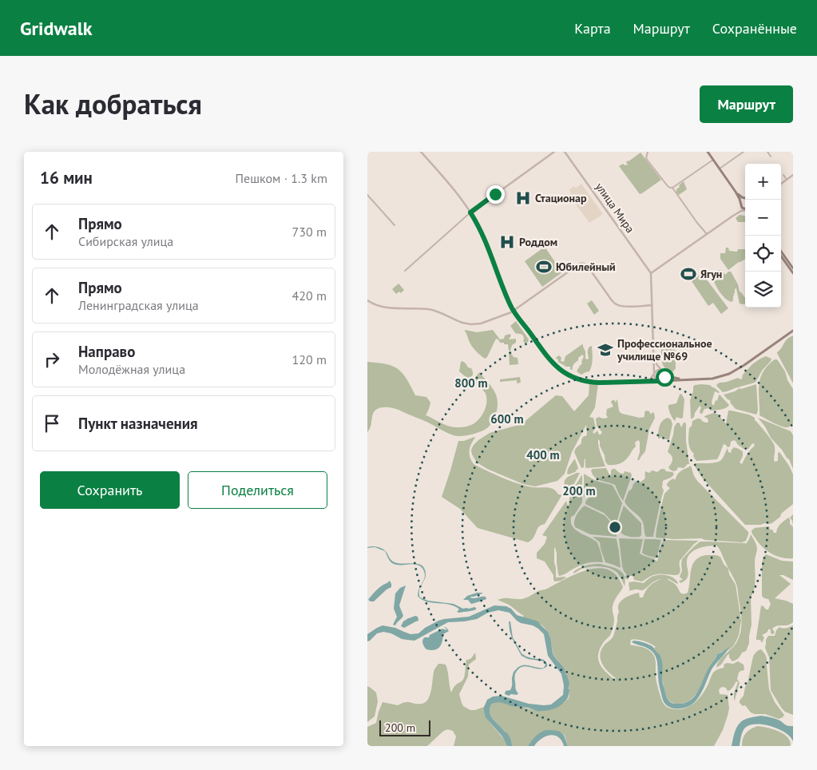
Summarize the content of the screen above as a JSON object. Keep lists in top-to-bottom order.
{
  "streets": {
    "street": ["улица Мира"]
  },
  "places": {
    "hospital": ["Стационар", "Роддом"],
    "sports": ["Юбилейный", "Ягун"],
    "school or university": ["Профессиональное училище №69"]
  },
  "scale_bar": "200 m",
  "page": {
    "header": "Gridwalk",
    "nav": ["Карта", "Маршрут", "Сохранённые"],
    "title": "Как добраться",
    "buttons": [
      "Маршрут",
      ["Сохранить", "Поделиться"]
    ],
    "heading": ["16 мин", "Пешком · 1.3 km"],
    "map_buttons": ["+", "−"],
    "list": [
      ["Прямо", "Сибирская улица", "730 m"],
      ["Прямо", "Ленинградская улица", "420 m"],
      ["Направо", "Молодёжная улица", "120 m"],
      "Пункт назначения"
    ],
    "scale": "200 m"
  },
  "rings": [
    "800 m",
    "600 m",
    "400 m",
    "200 m"
  ]
}
